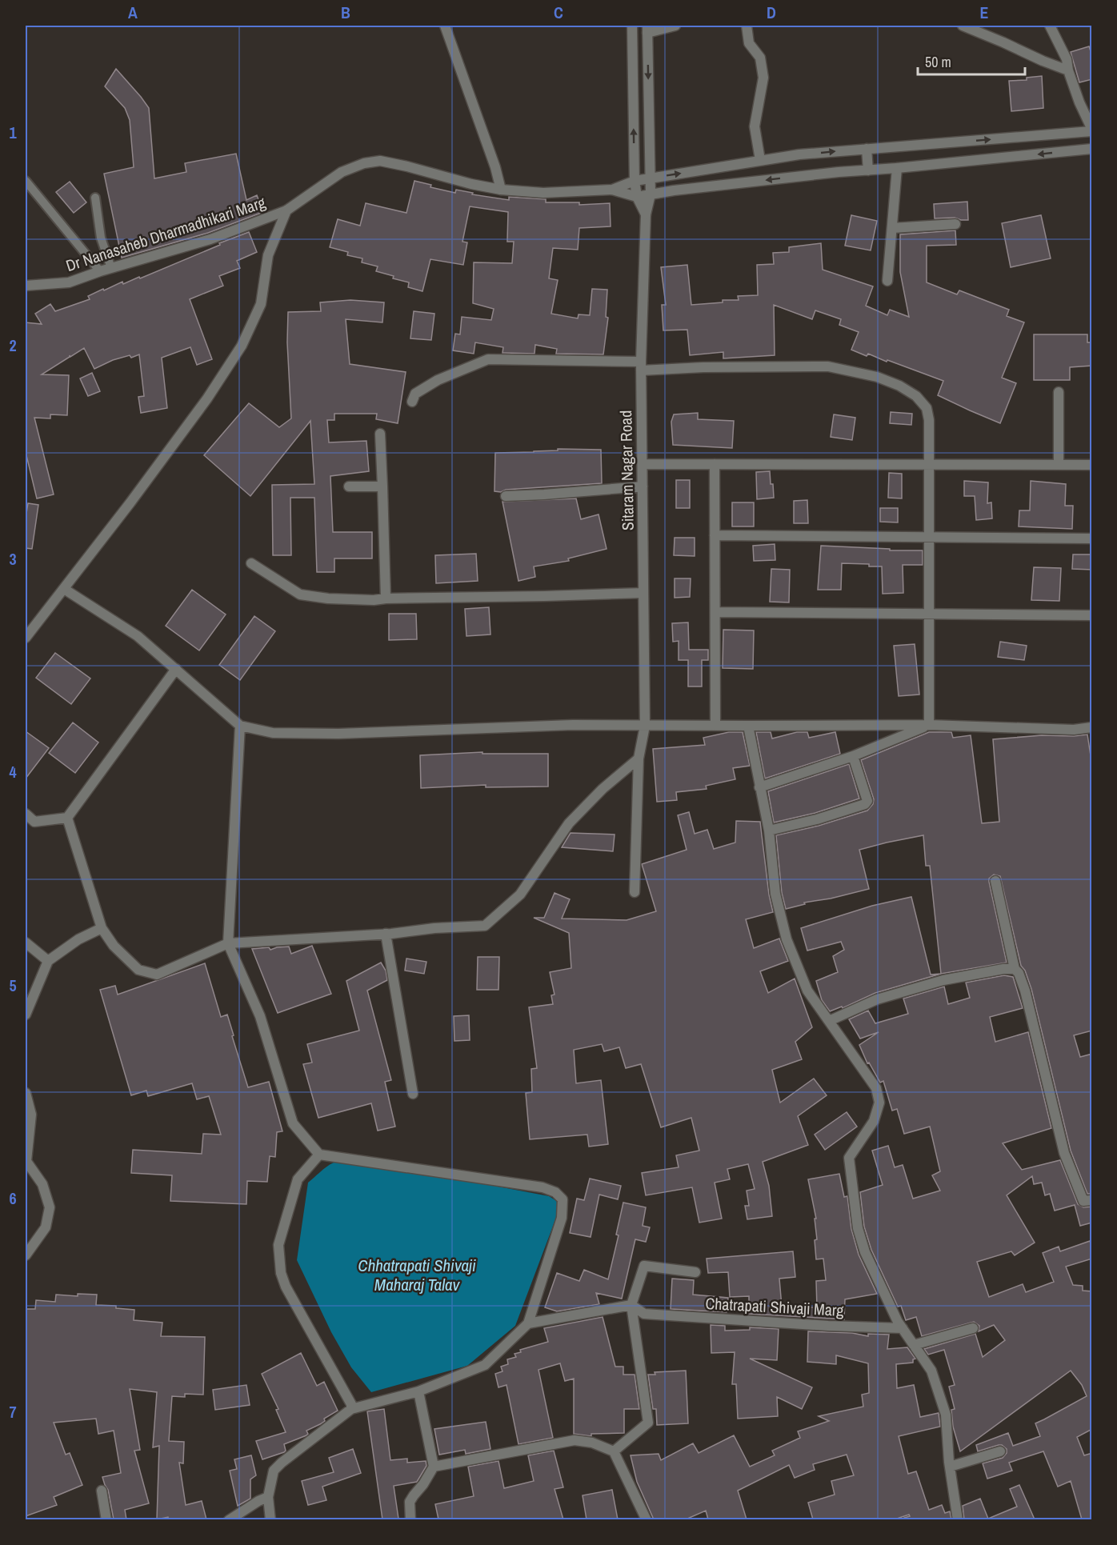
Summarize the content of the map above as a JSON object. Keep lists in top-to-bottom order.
{
  "streets": {
    "street": ["Dr Nanasaheb Dharmadhikari Marg", "Sitaram Nagar Road", "Chatrapati Shivaji Marg"]
  },
  "water": ["Chhatrapati Shivaji Maharaj Talav"],
  "scale_bar": "50 m",
  "grid": {
    "columns": [
      "A",
      "B",
      "C",
      "D",
      "E"
    ],
    "rows": [
      "1",
      "2",
      "3",
      "4",
      "5",
      "6",
      "7"
    ]
  }
}
